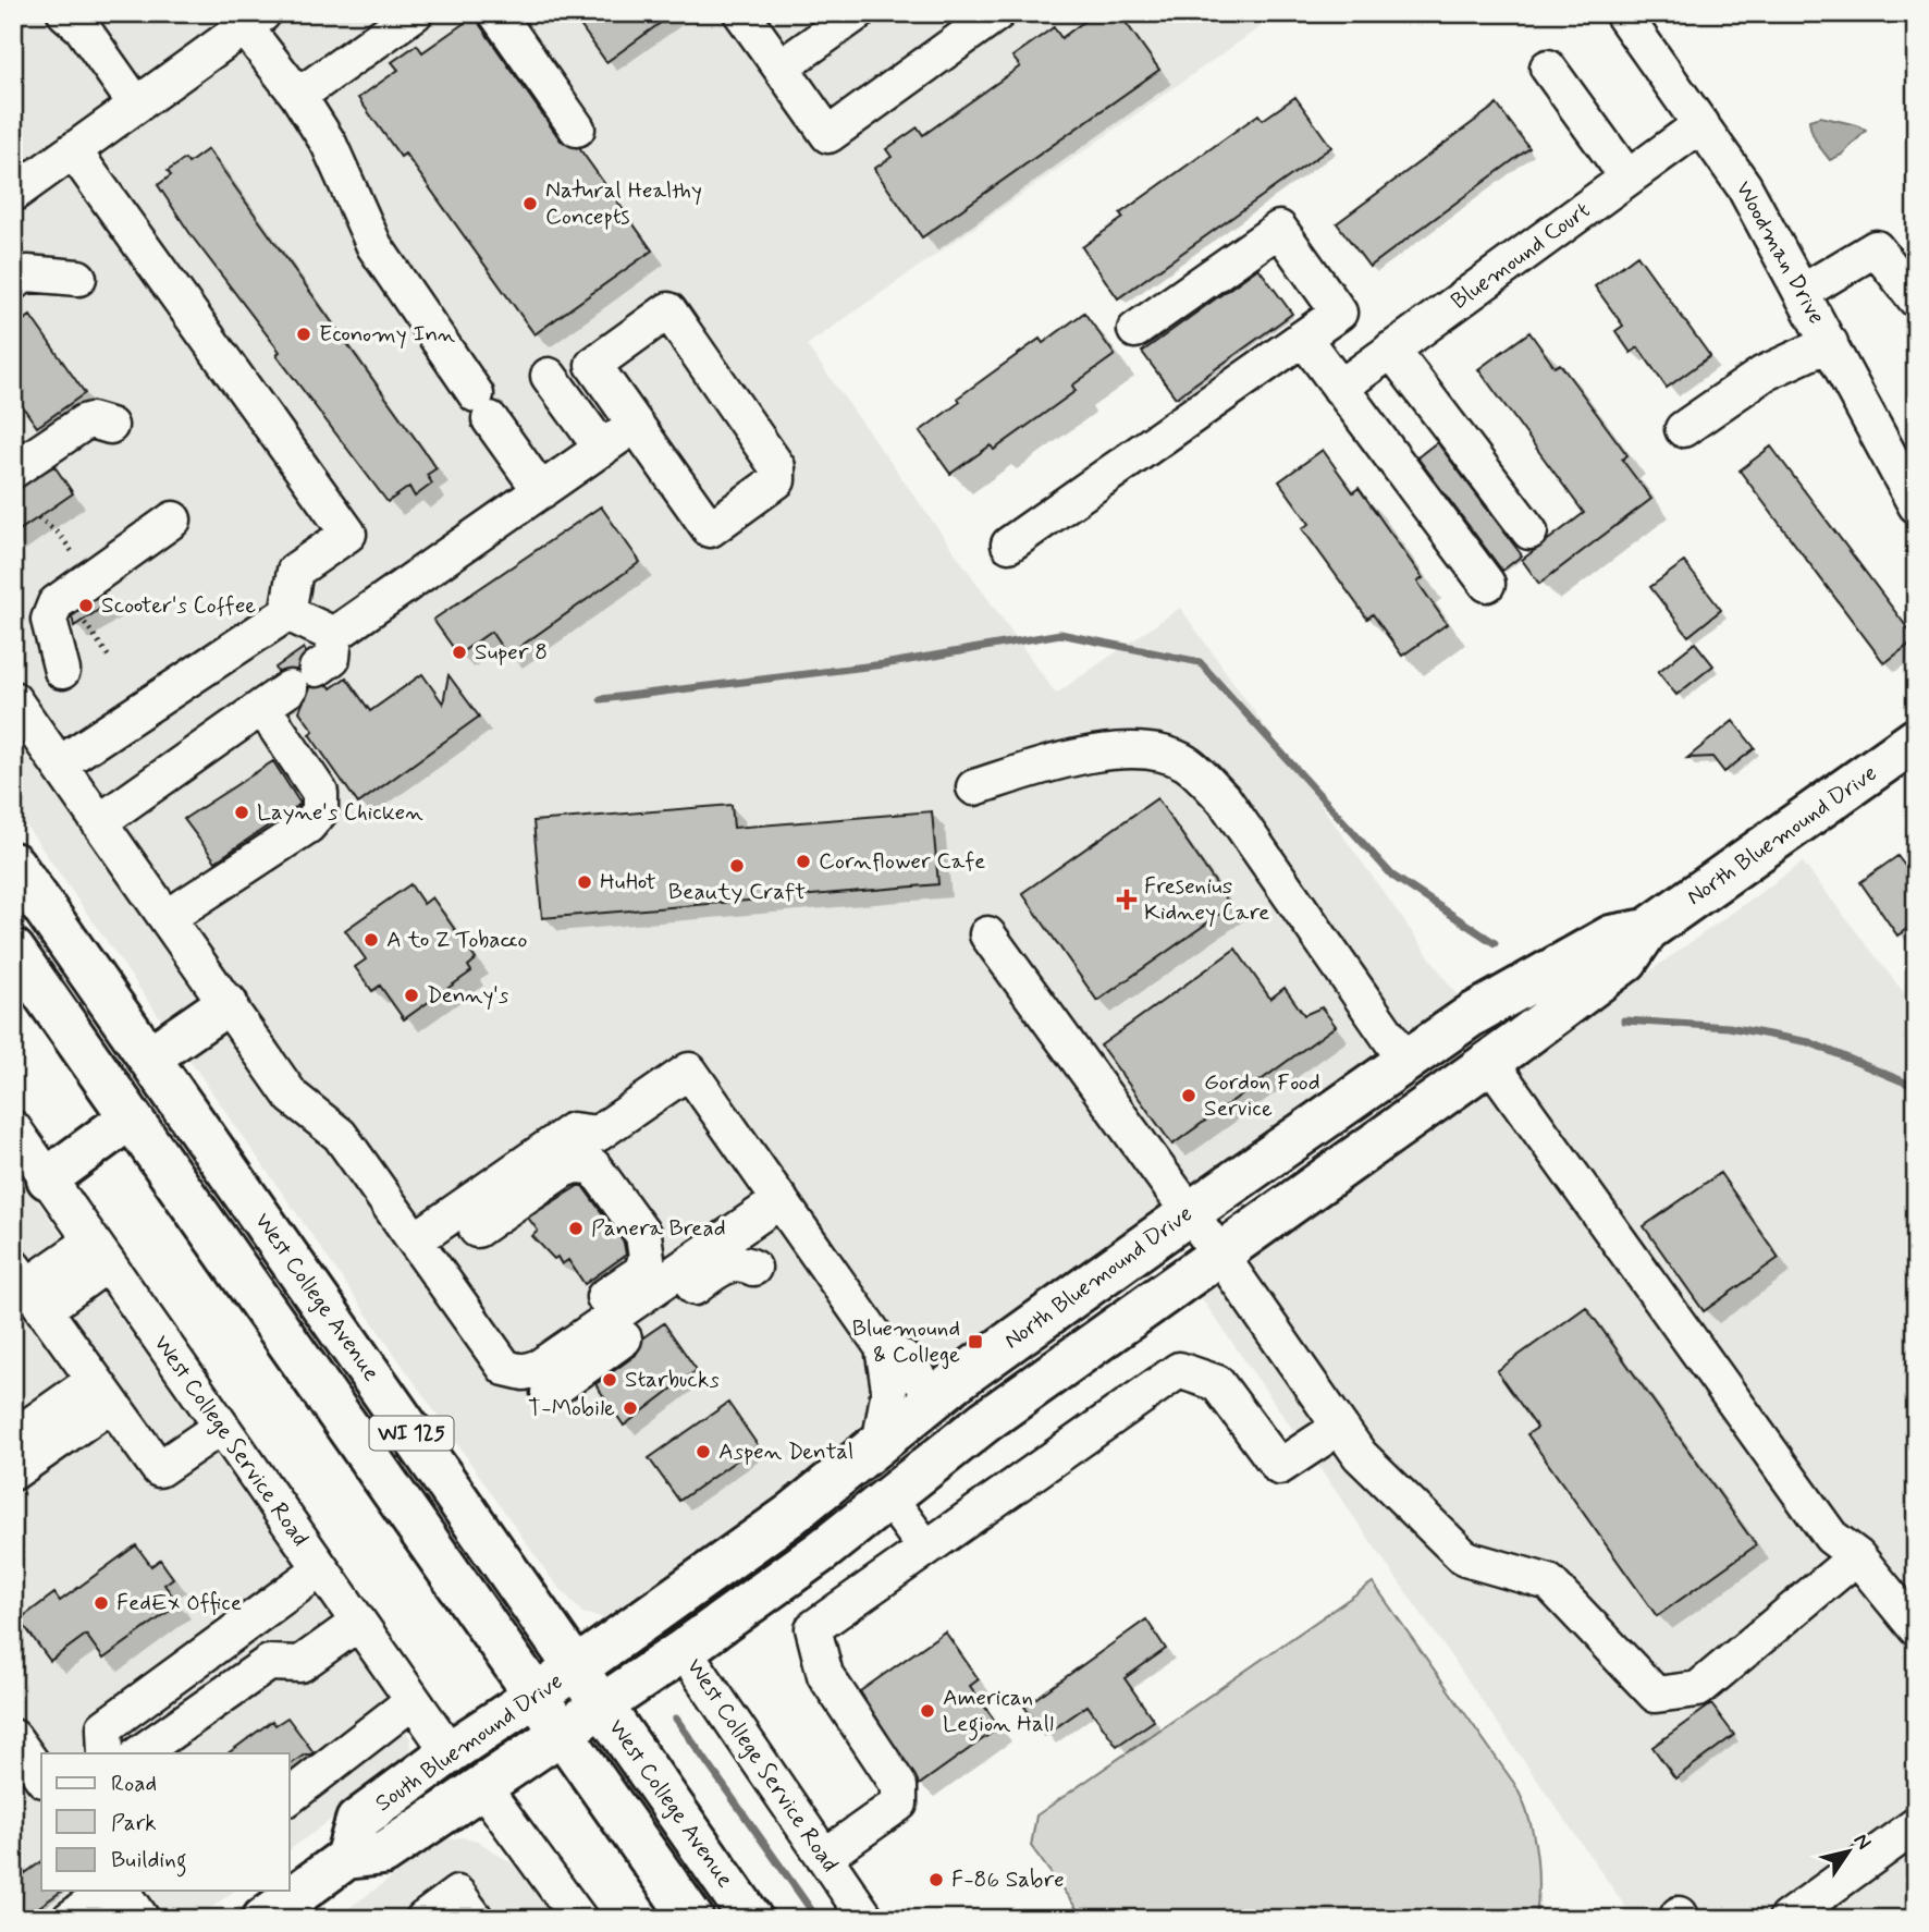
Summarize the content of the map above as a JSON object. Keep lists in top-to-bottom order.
{
  "streets": {
    "main road": [
      "North Bluemound Drive",
      "West College Avenue",
      "WI 125",
      "South Bluemound Drive"
    ],
    "street": ["Woodman Drive", "Bluemound Court", "West College Service Road"]
  },
  "crossings": [
    ["Woodman Drive", "Bluemound Court"],
    ["North Bluemound Drive", "West College Avenue"],
    ["North Bluemound Drive", "West College Service Road"],
    ["North Bluemound Drive", "South Bluemound Drive"],
    ["West College Avenue", "South Bluemound Drive"],
    ["WI 125", "South Bluemound Drive"],
    ["West College Service Road", "South Bluemound Drive"]
  ],
  "places": {
    "other": [
      "Natural Healthy Concepts",
      "Economy Inn",
      "Scooter's Coffee",
      "Super 8",
      "Layne's Chicken",
      "Cornflower Cafe",
      "Beauty Craft",
      "HuHot",
      "A to Z Tobacco",
      "Denny's",
      "Gordon Food Service",
      "Panera Bread",
      "Starbucks",
      "T-Mobile",
      "Aspen Dental",
      "FedEx Office",
      "American Legion Hall",
      "F-86 Sabre"
    ],
    "health": ["Fresenius Kidney Care"],
    "transit": ["Bluemound & College"]
  },
  "legend": ["Road", "Park", "Building"],
  "north": "top right"
}
